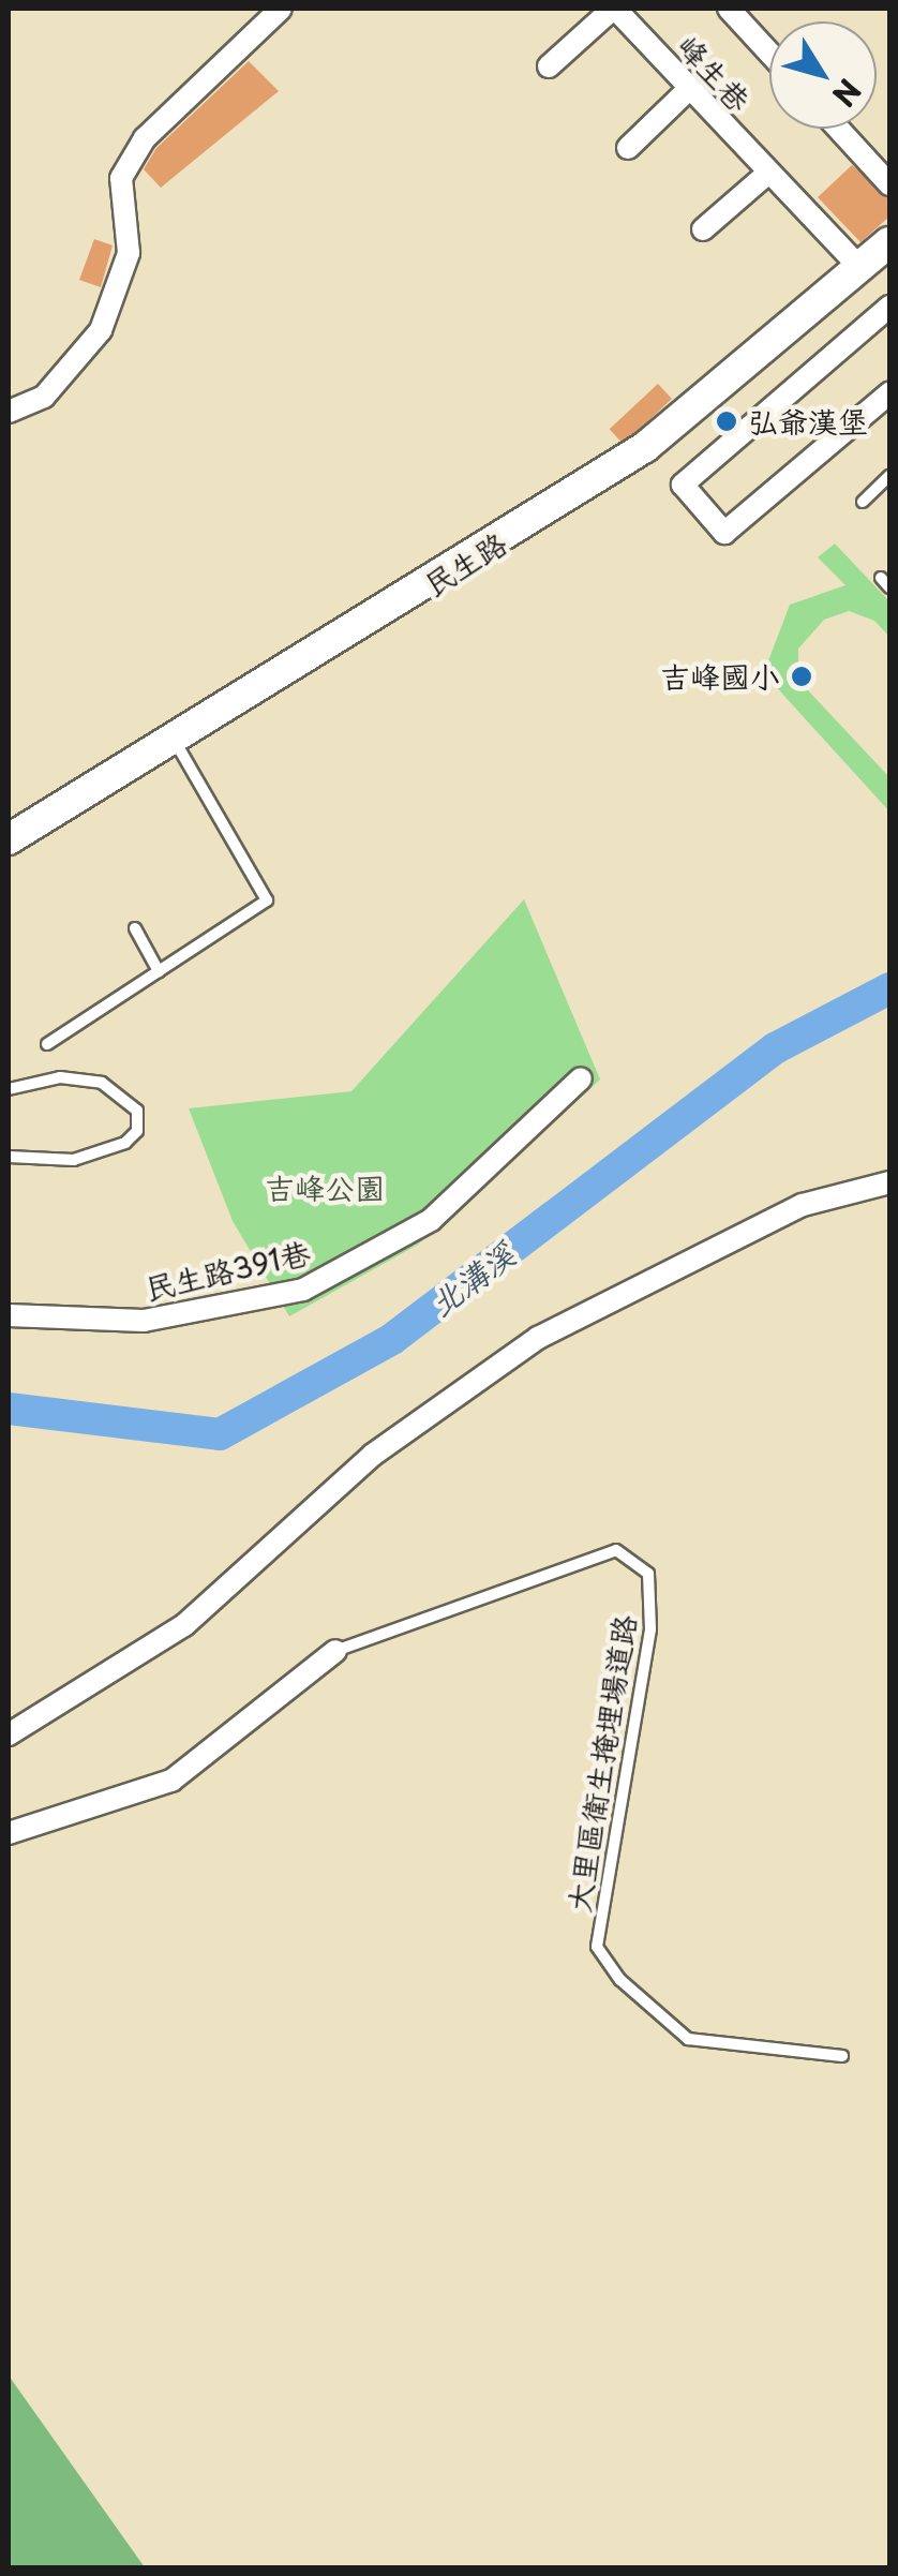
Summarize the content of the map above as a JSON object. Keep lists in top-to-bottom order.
{
  "streets": {
    "street": ["峰生巷", "民生路", "民生路391巷"],
    "lane": ["大里區衛生掩埋場道路"]
  },
  "crossings": [
    ["峰生巷", "民生路"]
  ],
  "water": ["北溝溪"],
  "parks": ["吉峰公園"],
  "places": ["弘爺漢堡", "吉峰國小"],
  "north": "bottom right"
}
